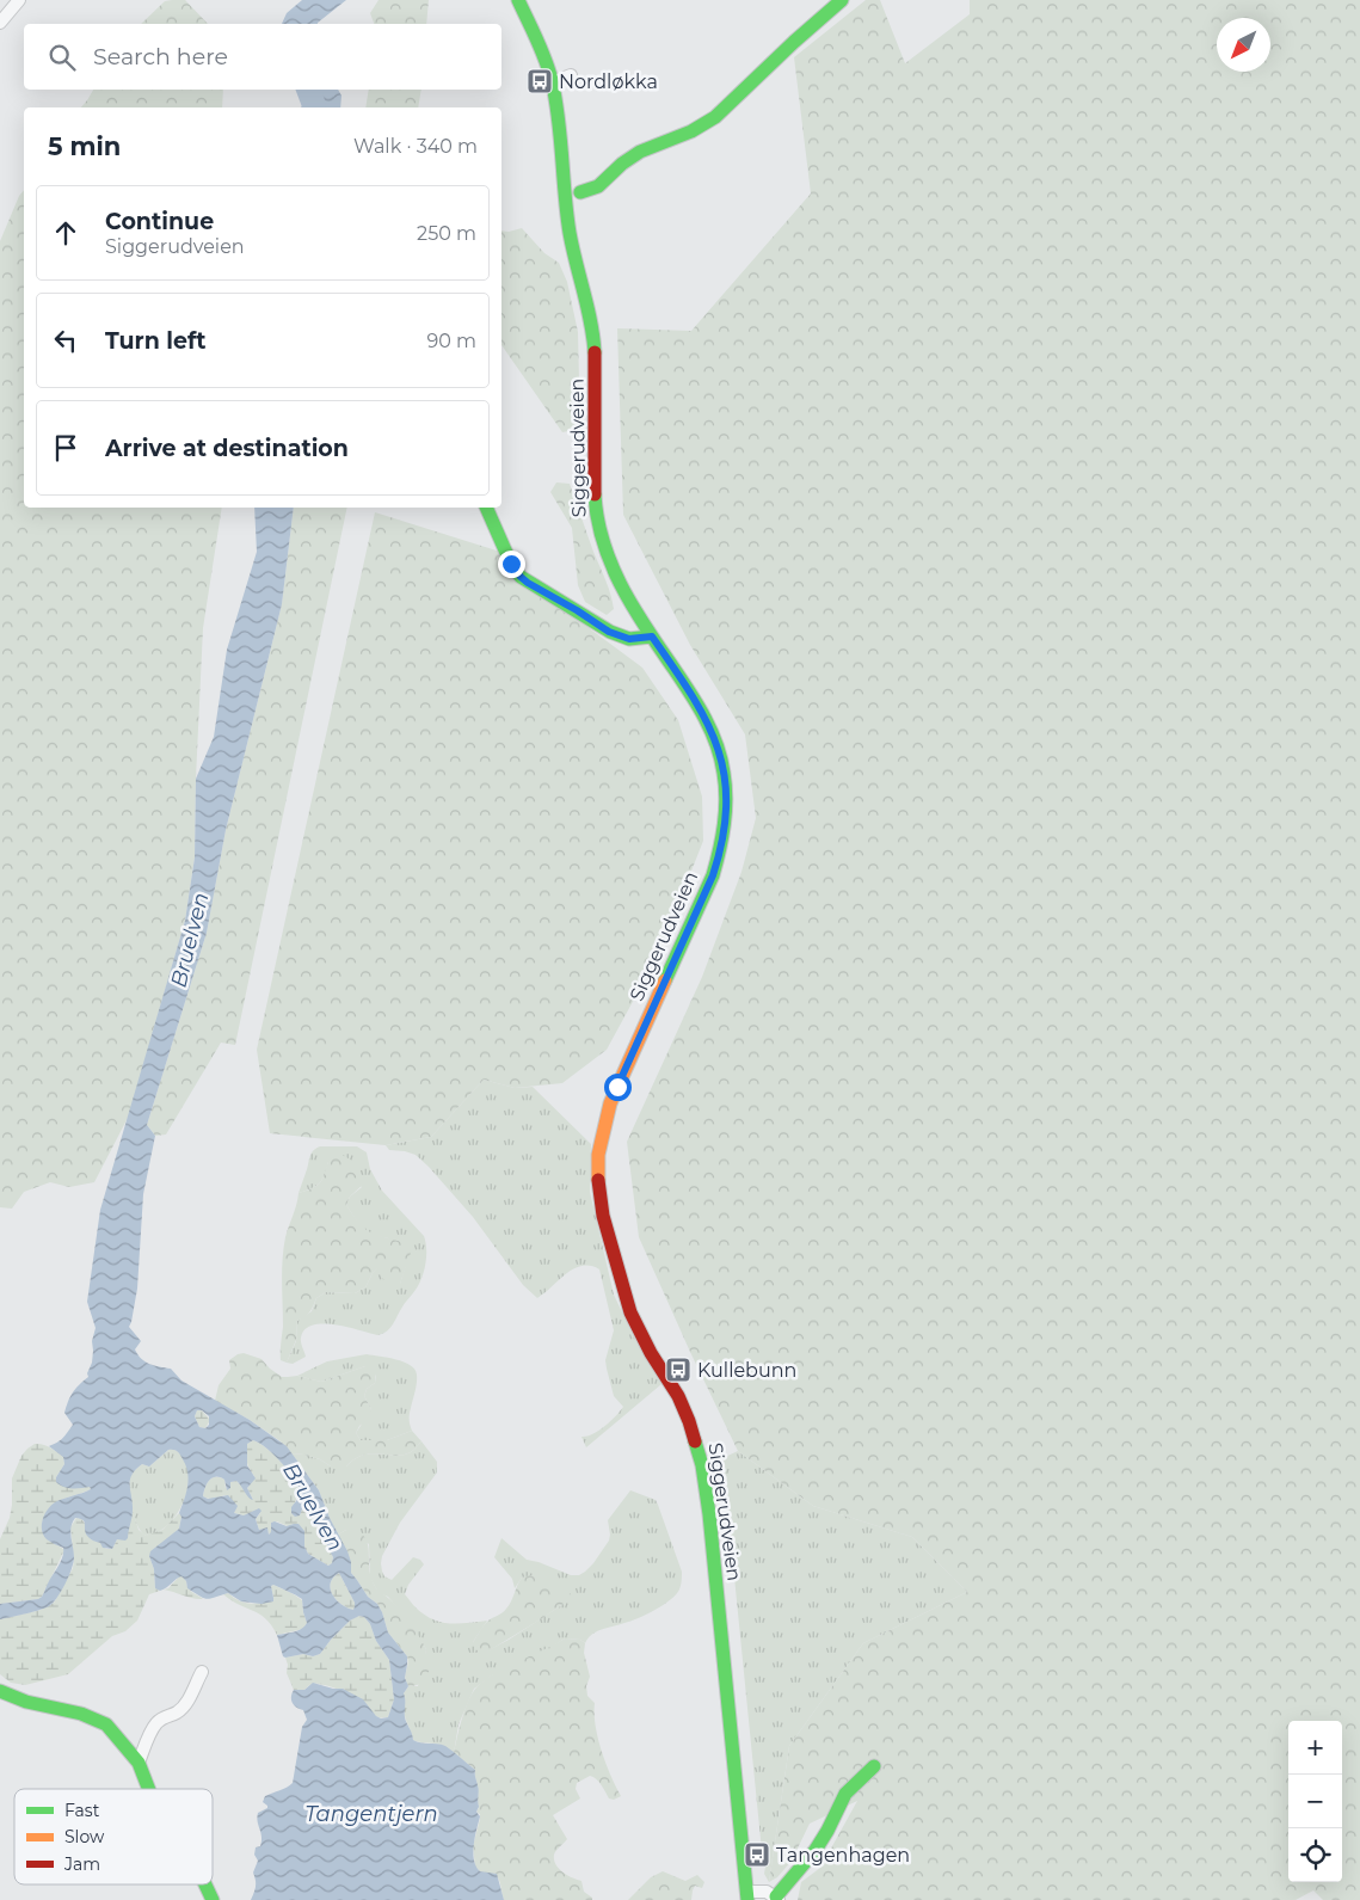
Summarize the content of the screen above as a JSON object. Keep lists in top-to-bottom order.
{
  "streets": {
    "main road": ["Siggerudveien"]
  },
  "water": ["Bruelven", "Tangentjern"],
  "places": {
    "bus stop": ["Nordløkka", "Kullebunn", "Tangenhagen"]
  },
  "legend": ["Fast", "Slow", "Jam"],
  "north": "bottom left",
  "page": {
    "search": "Search here",
    "heading": ["5 min", "Walk · 340 m"],
    "list": [
      ["Continue", "Siggerudveien", "250 m"],
      ["Turn left", "90 m"],
      "Arrive at destination"
    ],
    "map_buttons": ["+", "−"]
  }
}
